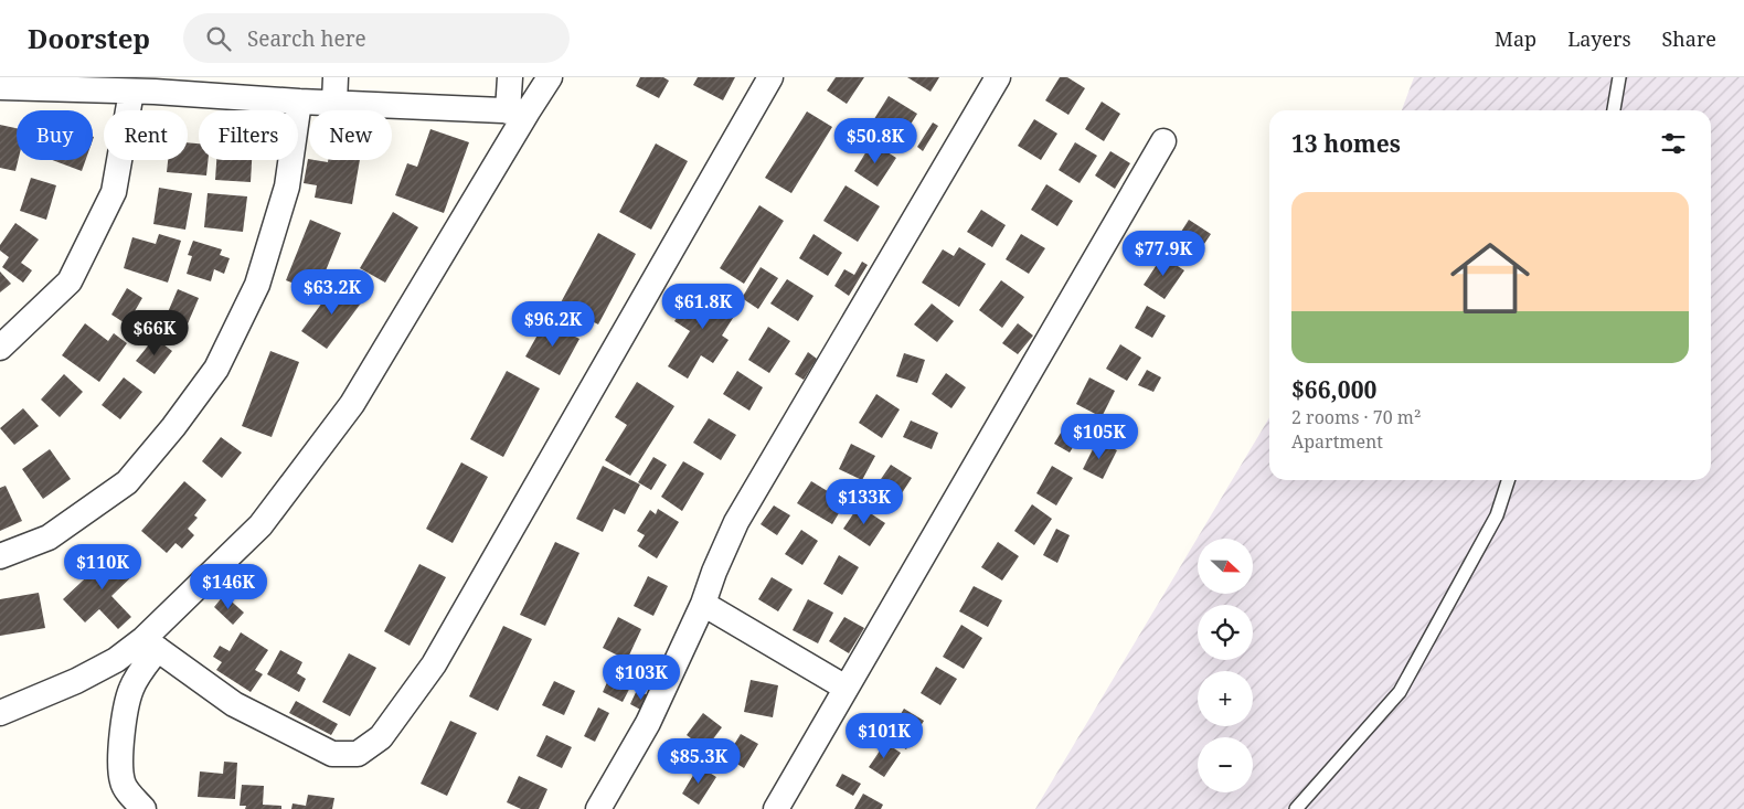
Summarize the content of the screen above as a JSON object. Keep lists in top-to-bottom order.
{
  "north": "right",
  "page": {
    "header": "Doorstep",
    "search": "Search here",
    "nav": ["Map", "Layers", "Share"],
    "chip": [
      "Buy",
      "Rent",
      "Filters",
      "New"
    ],
    "heading": "13 homes",
    "price": [
      "$50.8K",
      "$77.9K",
      "$63.2K",
      "$61.8K",
      "$96.2K",
      "$66K",
      "$105K",
      "$133K",
      "$110K",
      "$146K",
      "$103K",
      "$101K",
      "$85.3K"
    ],
    "list": [
      {
        "name": "$66,000",
        "note": "2 rooms · 70 m² · Apartment"
      }
    ],
    "map_buttons": ["+", "−"]
  }
}
